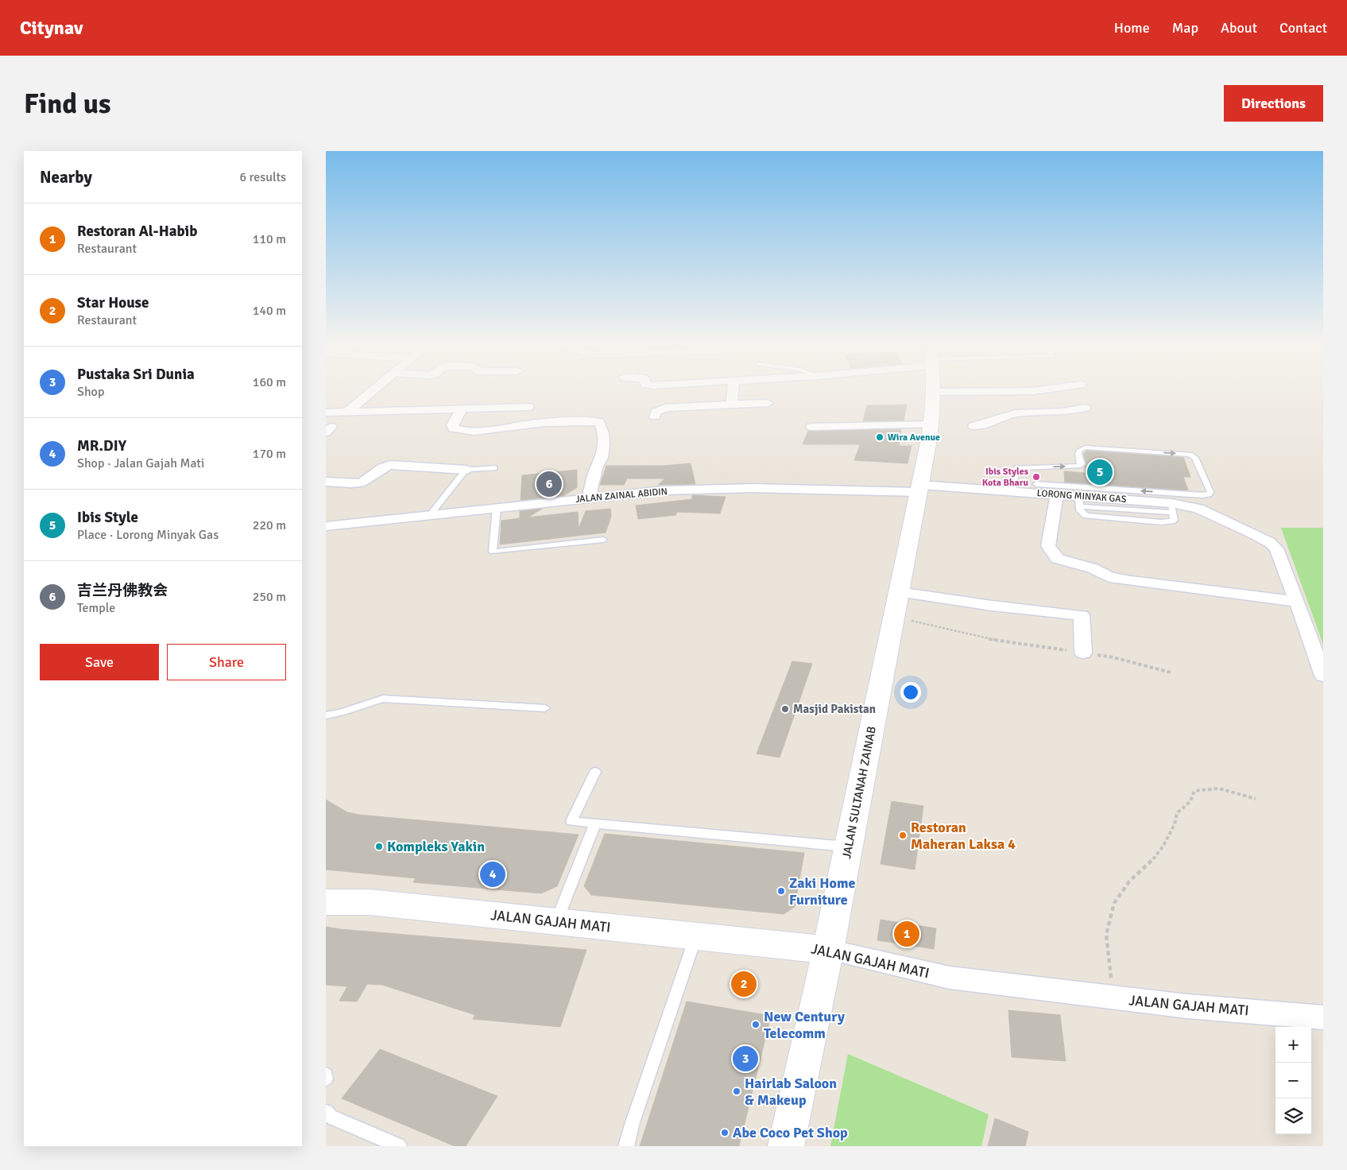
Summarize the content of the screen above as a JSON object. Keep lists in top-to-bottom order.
{
  "streets": {
    "main road": ["JALAN SULTANAH ZAINAB", "JALAN GAJAH MATI"],
    "street": ["JALAN ZAINAL ABIDIN", "LORONG MINYAK GAS"]
  },
  "crossings": [
    ["JALAN ZAINAL ABIDIN", "LORONG MINYAK GAS"],
    ["JALAN ZAINAL ABIDIN", "JALAN SULTANAH ZAINAB"],
    ["LORONG MINYAK GAS", "JALAN SULTANAH ZAINAB"],
    ["JALAN SULTANAH ZAINAB", "JALAN GAJAH MATI"]
  ],
  "places": [
    "Wira Avenue",
    "Ibis Styles Kota Bharu",
    "Masjid Pakistan",
    "Restoran Maheran Laksa 4",
    "Kompleks Yakin",
    "Zaki Home Furniture",
    "New Century Telecomm",
    "Hairlab Saloon & Makeup",
    "Abe Coco Pet Shop"
  ],
  "page": {
    "header": "Citynav",
    "nav": [
      "Home",
      "Map",
      "About",
      "Contact"
    ],
    "buttons": [
      "Directions",
      ["Save", "Share"]
    ],
    "title": "Find us",
    "heading": ["Nearby", "6 results"],
    "list": [
      {
        "mark": "1",
        "name": "Restoran Al-Habib",
        "note": "Restaurant",
        "value": "110 m"
      },
      {
        "mark": "2",
        "name": "Star House",
        "note": "Restaurant",
        "value": "140 m"
      },
      {
        "mark": "3",
        "name": "Pustaka Sri Dunia",
        "note": "Shop",
        "value": "160 m"
      },
      {
        "mark": "4",
        "name": "MR.DIY",
        "note": "Shop · Jalan Gajah Mati",
        "value": "170 m"
      },
      {
        "mark": "5",
        "name": "Ibis Style",
        "note": "Place · Lorong Minyak Gas",
        "value": "220 m"
      },
      {
        "mark": "6",
        "name": "吉兰丹佛教会",
        "note": "Temple",
        "value": "250 m"
      }
    ],
    "pins": [
      "5",
      "6",
      "4",
      "1",
      "2",
      "3"
    ],
    "map_buttons": ["+", "−"]
  }
}
